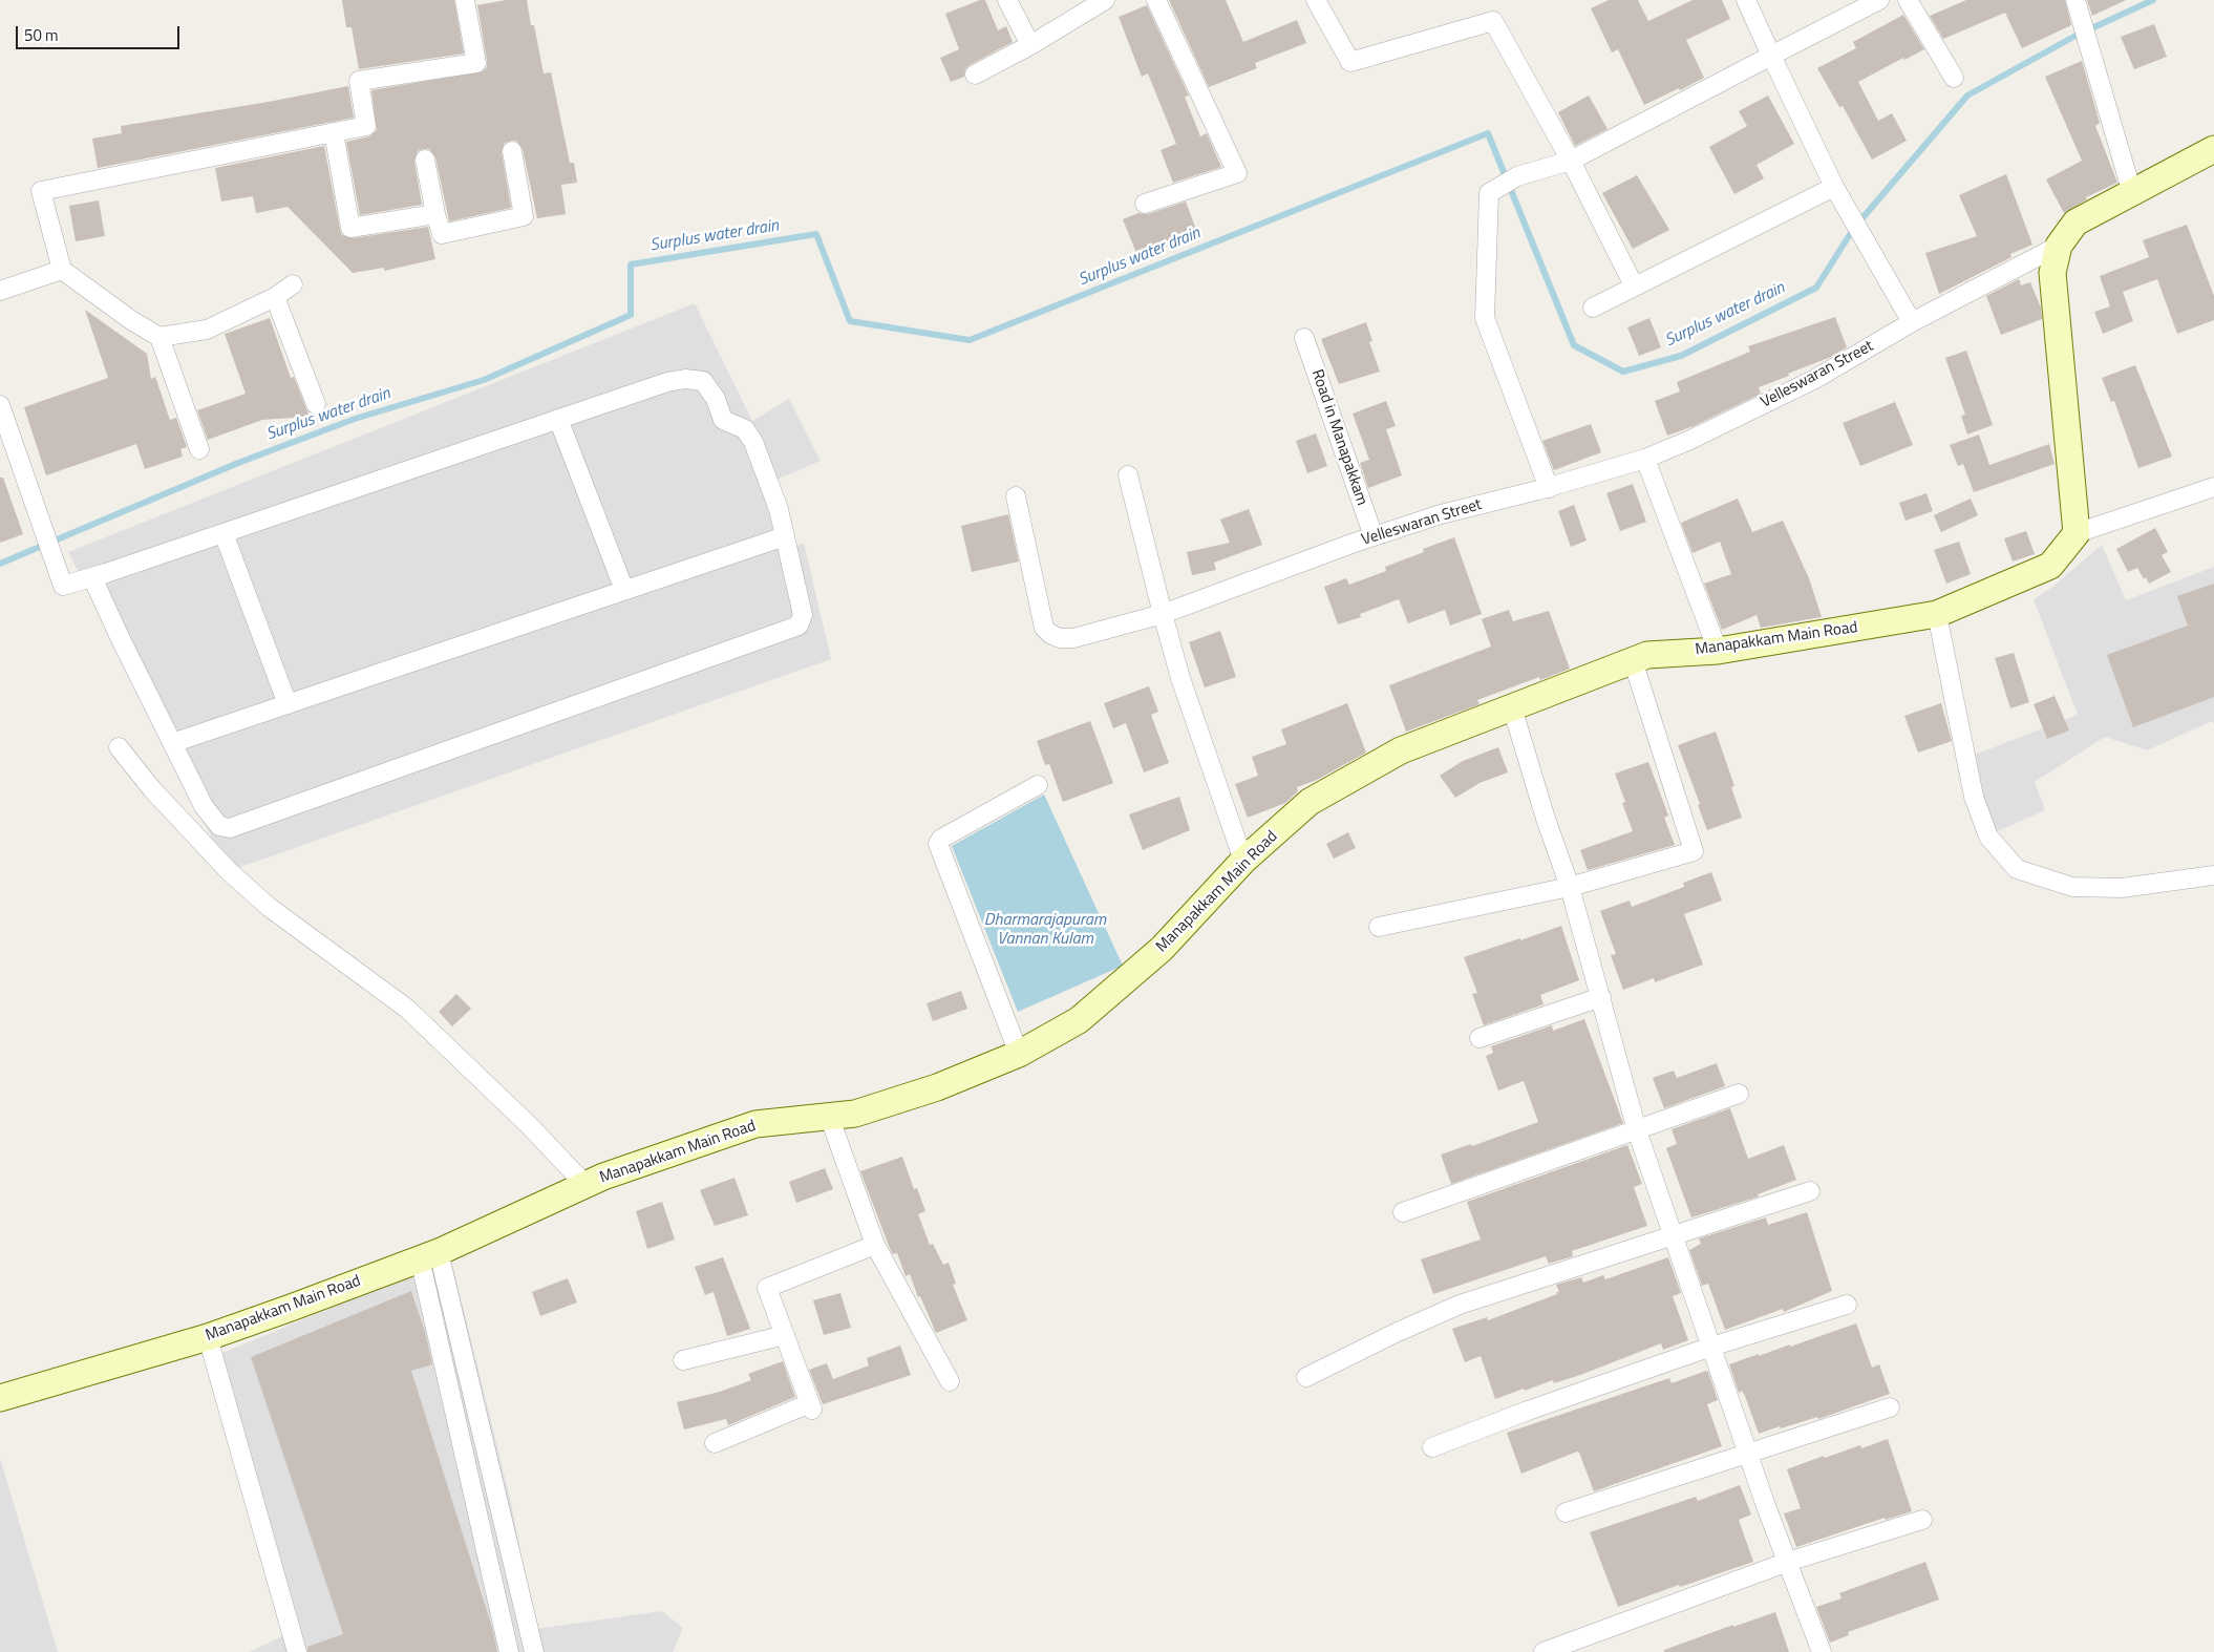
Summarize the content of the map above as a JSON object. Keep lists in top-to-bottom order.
{
  "streets": {
    "main road": ["Manapakkam Main Road"],
    "street": ["Velleswaran Street", "Road in Manapakkam"]
  },
  "crossings": [
    ["Velleswaran Street", "Road in Manapakkam"]
  ],
  "water": ["Surplus water drain", "Dharmarajapuram Vannan Kulam"],
  "scale_bar": "50 m"
}
